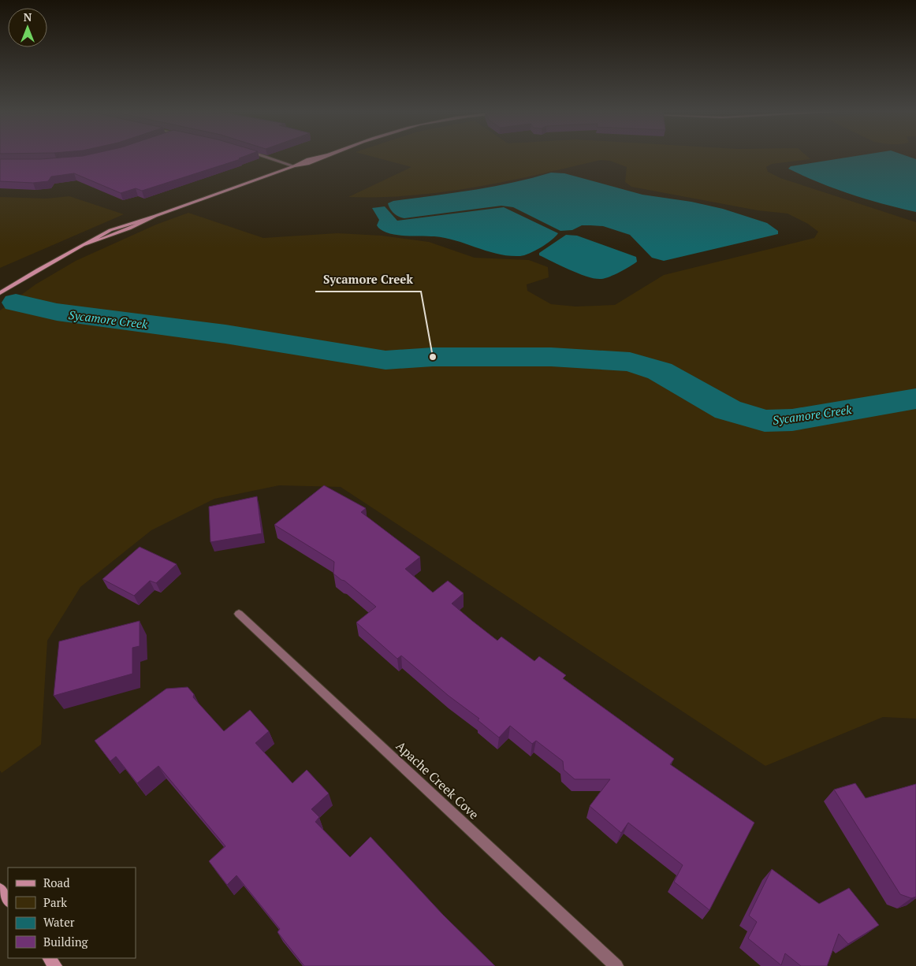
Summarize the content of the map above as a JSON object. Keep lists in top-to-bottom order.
{
  "streets": {
    "street": ["Apache Creek Cove"]
  },
  "water": ["Sycamore Creek"],
  "places": ["Sycamore Creek"],
  "legend": [
    "Road",
    "Park",
    "Water",
    "Building"
  ],
  "north": "top"
}
